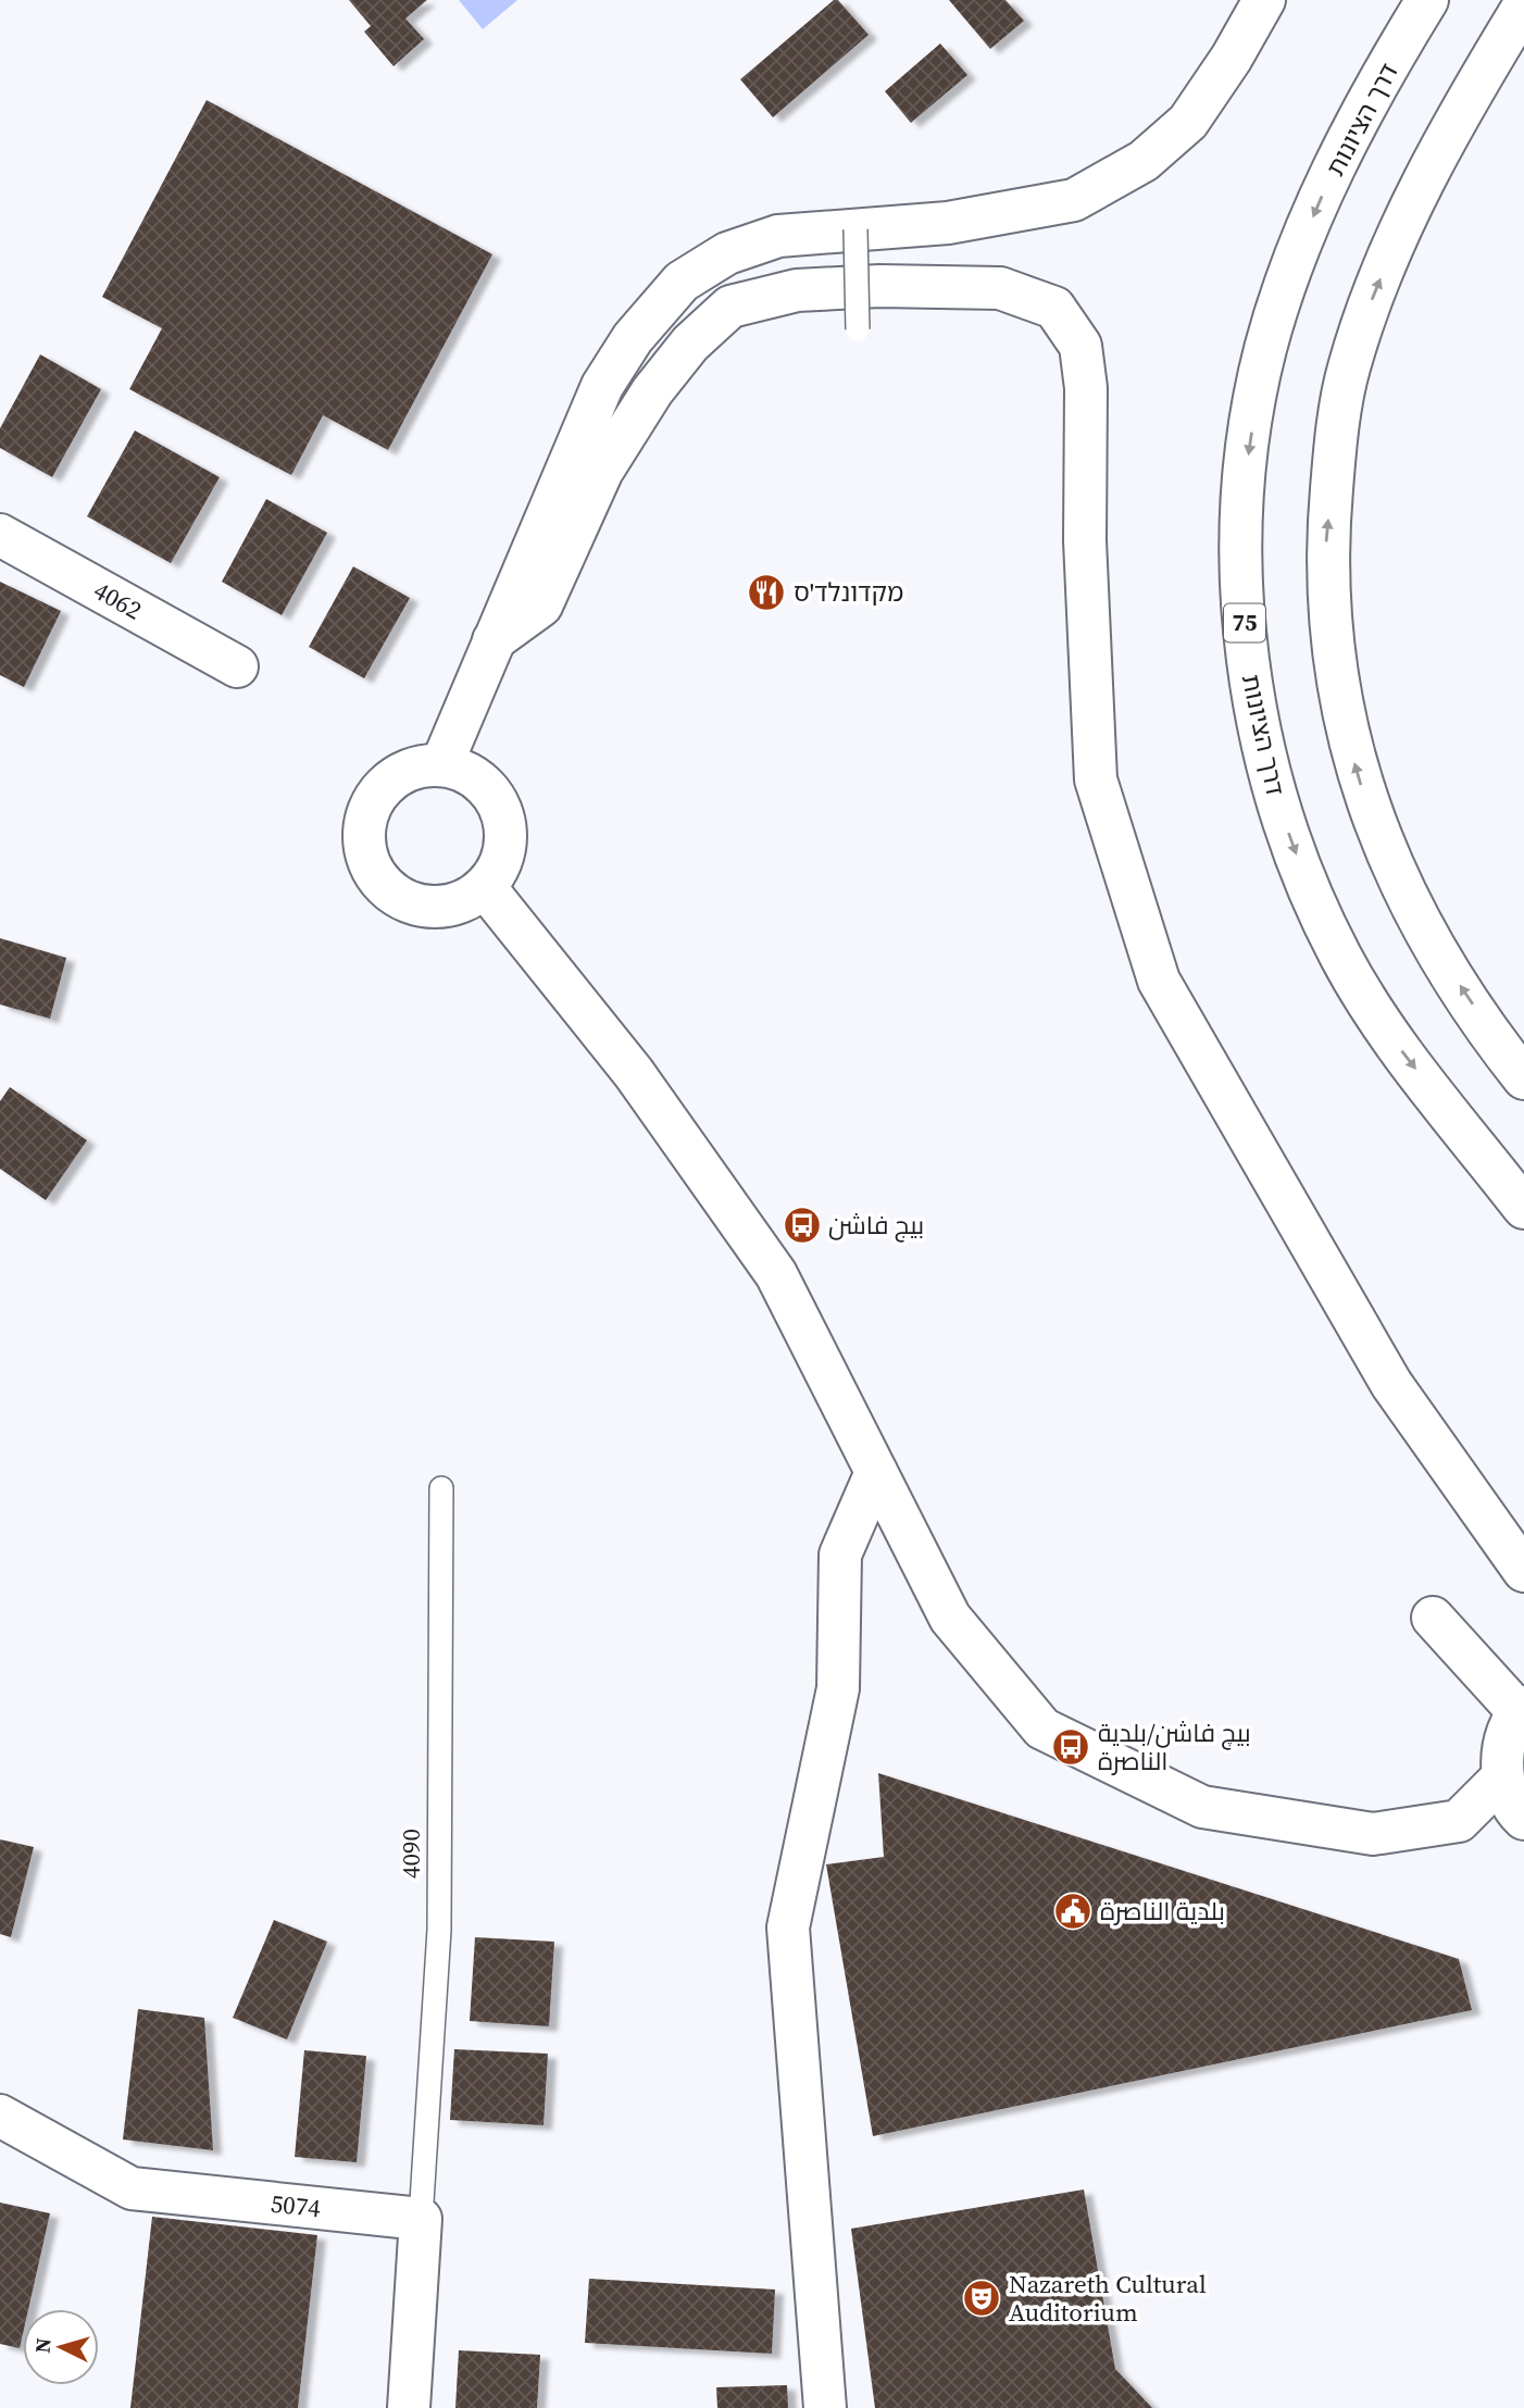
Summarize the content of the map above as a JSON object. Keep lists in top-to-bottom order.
{
  "streets": {
    "main road": [
      "דרך הציונות",
      "4062",
      "75",
      "5074"
    ],
    "lane": ["4090"]
  },
  "crossings": [
    ["4090", "5074"]
  ],
  "places": {
    "restaurant": ["מקדונלד'ס"],
    "bus stop": ["بيج فاشن", "بيچ فاشن/بلدية الناصرة"],
    "public building": ["بلدية الناصرة"],
    "theatre": ["Nazareth Cultural Auditorium"]
  },
  "north": "left"
}
